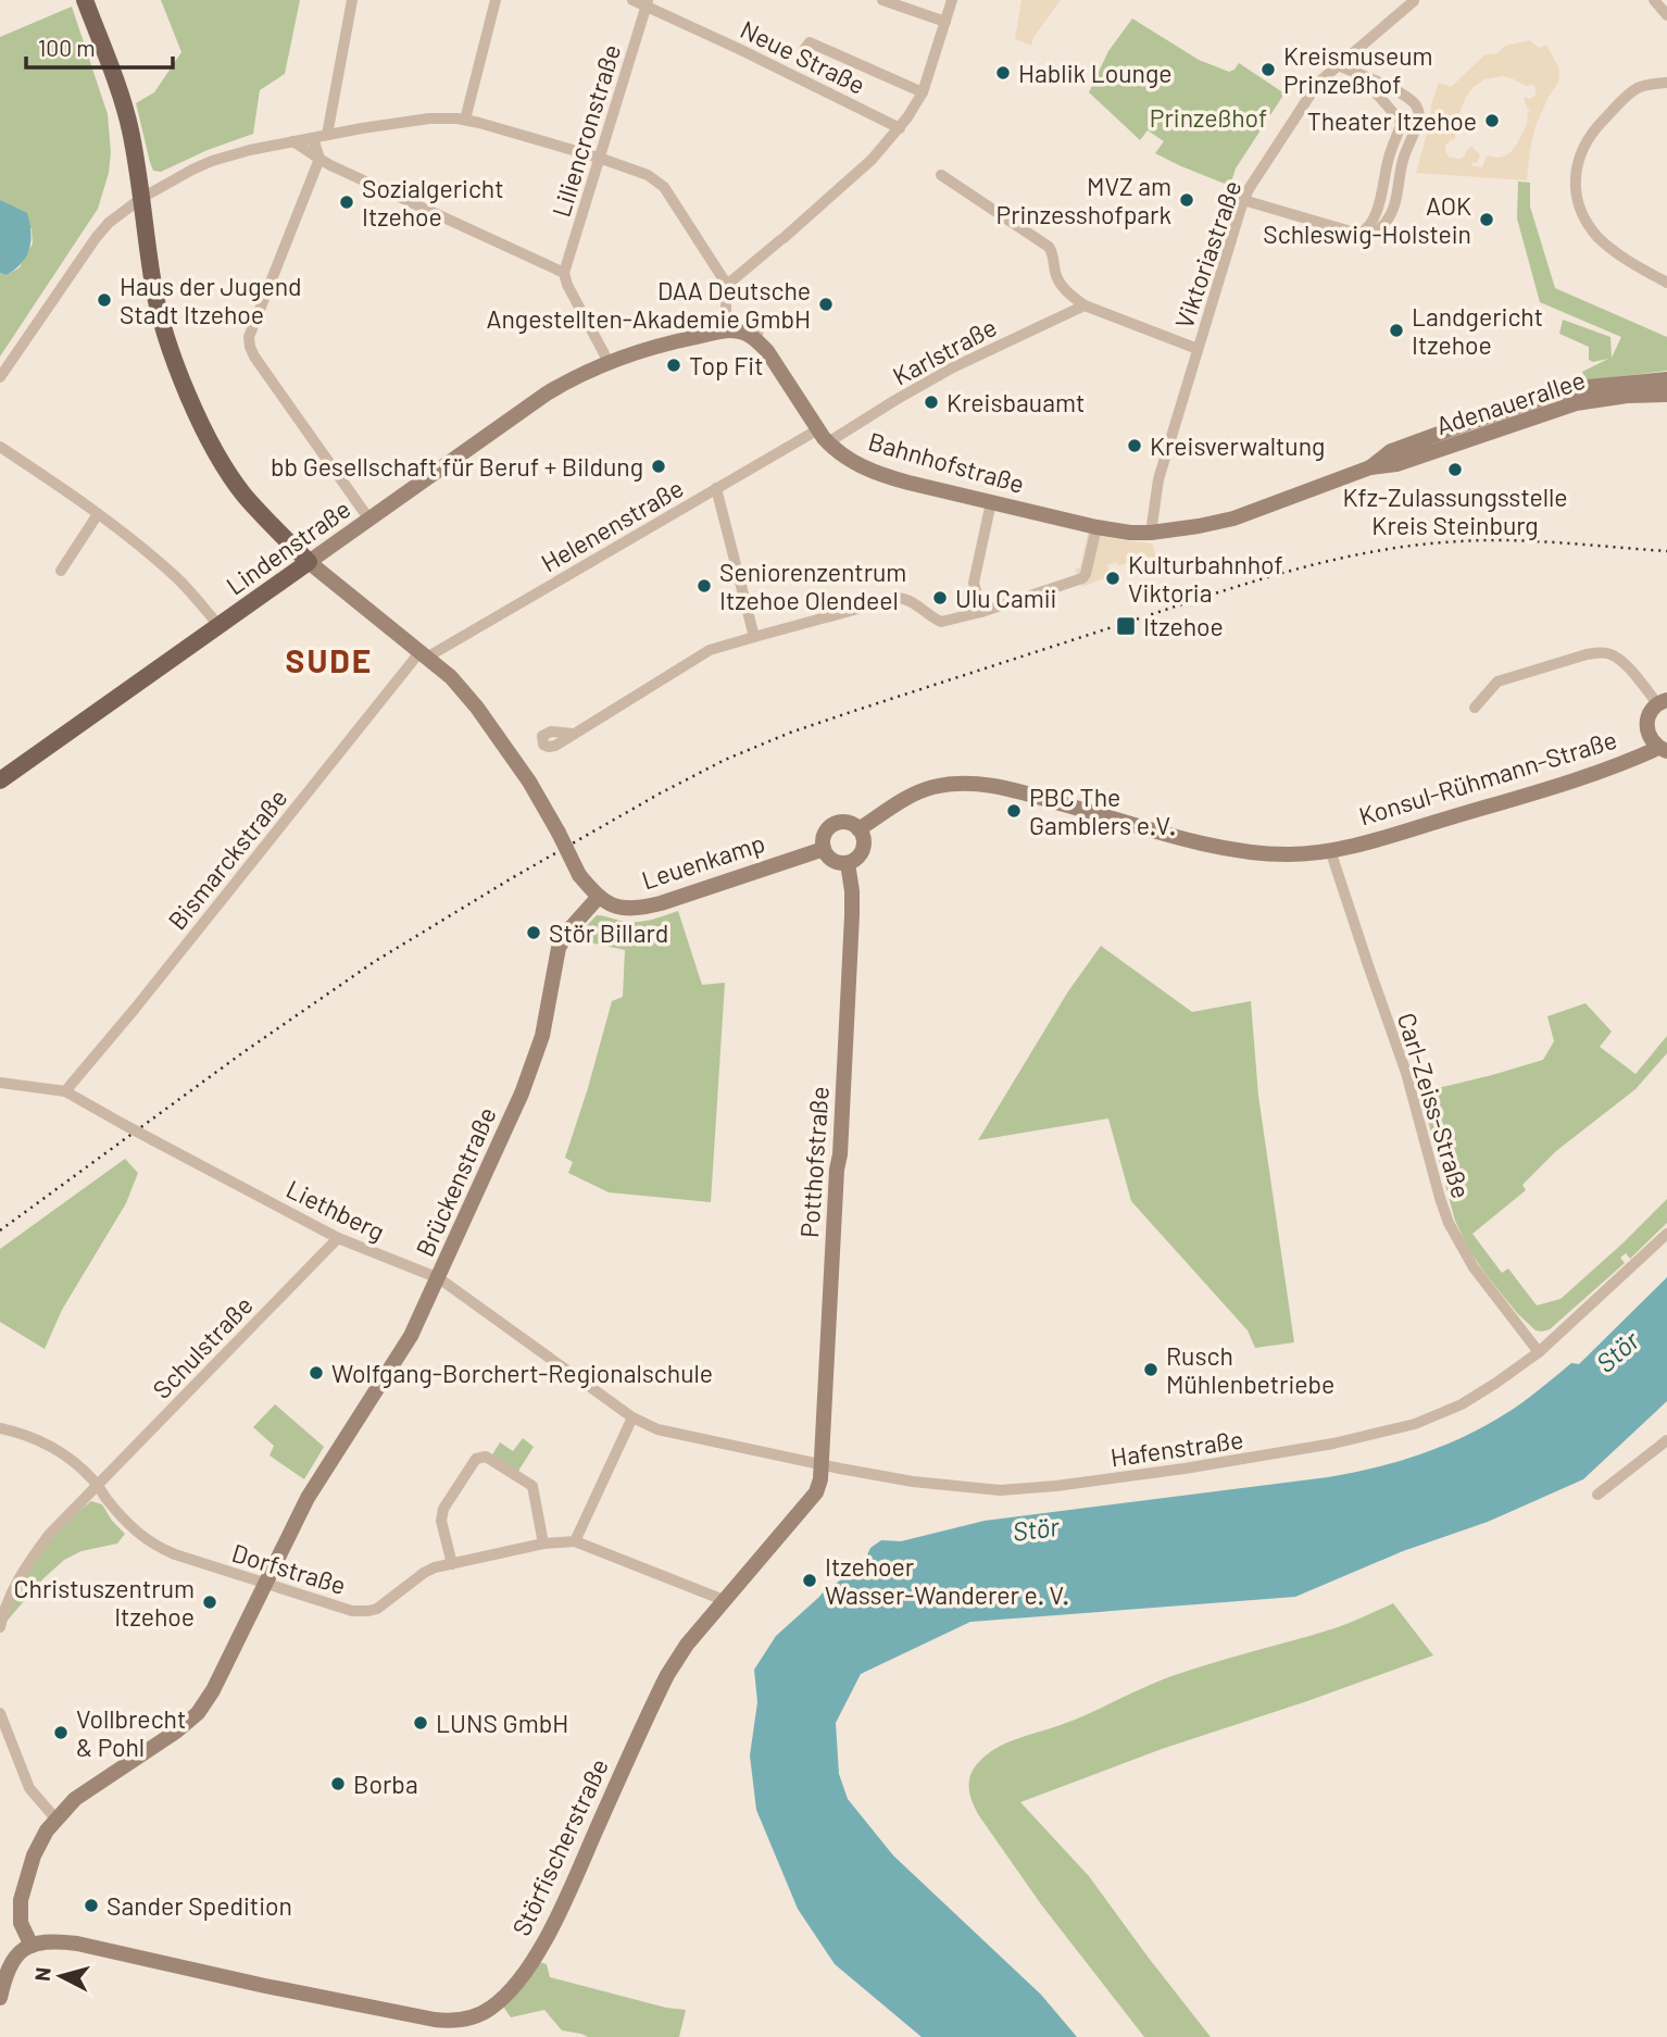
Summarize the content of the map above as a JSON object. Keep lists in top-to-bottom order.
{
  "streets": {
    "main road": ["Lindenstraße"],
    "street": [
      "Neue Straße",
      "Liliencronstraße",
      "Viktoriastraße",
      "Karlstraße",
      "Adenauerallee",
      "Bahnhofstraße",
      "Helenenstraße",
      "Konsul-Rühmann-Straße",
      "Bismarckstraße",
      "Leuenkamp",
      "Carl-Zeiss-Straße",
      "Potthofstraße",
      "Brückenstraße",
      "Liethberg",
      "Schulstraße",
      "Hafenstraße",
      "Dorfstraße",
      "Störfischerstraße"
    ]
  },
  "crossings": [
    ["Neue Straße", "Liliencronstraße"],
    ["Viktoriastraße", "Adenauerallee"],
    ["Viktoriastraße", "Bahnhofstraße"],
    ["Karlstraße", "Bahnhofstraße"],
    ["Adenauerallee", "Bahnhofstraße"],
    ["Bahnhofstraße", "Helenenstraße"],
    ["Bahnhofstraße", "Lindenstraße"],
    ["Helenenstraße", "Bismarckstraße"],
    ["Konsul-Rühmann-Straße", "Carl-Zeiss-Straße"],
    ["Bismarckstraße", "Liethberg"],
    ["Leuenkamp", "Potthofstraße"],
    ["Leuenkamp", "Brückenstraße"],
    ["Carl-Zeiss-Straße", "Hafenstraße"],
    ["Potthofstraße", "Hafenstraße"],
    ["Potthofstraße", "Störfischerstraße"],
    ["Brückenstraße", "Liethberg"],
    ["Brückenstraße", "Dorfstraße"],
    ["Brückenstraße", "Störfischerstraße"],
    ["Liethberg", "Schulstraße"],
    ["Liethberg", "Hafenstraße"],
    ["Schulstraße", "Dorfstraße"],
    ["Hafenstraße", "Störfischerstraße"],
    ["Dorfstraße", "Störfischerstraße"]
  ],
  "districts": ["SUDE"],
  "water": ["Stör"],
  "parks": ["Prinzeßhof"],
  "places": {
    "other": [
      "Kreismuseum Prinzeßhof",
      "Hablik Lounge",
      "Theater Itzehoe",
      "MVZ am Prinzesshofpark",
      "Sozialgericht Itzehoe",
      "AOK Schleswig-Holstein",
      "Haus der Jugend Stadt Itzehoe",
      "DAA Deutsche Angestellten-Akademie GmbH",
      "Landgericht Itzehoe",
      "Top Fit",
      "Kreisbauamt",
      "Kreisverwaltung",
      "bb Gesellschaft für Beruf + Bildung",
      "Kfz-Zulassungsstelle Kreis Steinburg",
      "Kulturbahnhof Viktoria",
      "Seniorenzentrum Itzehoe Olendeel",
      "Ulu Camii",
      "PBC The Gamblers e.V.",
      "Stör Billard",
      "Rusch Mühlenbetriebe",
      "Wolfgang-Borchert-Regionalschule",
      "Itzehoer Wasser-Wanderer e. V.",
      "Christuszentrum Itzehoe",
      "LUNS GmbH",
      "Vollbrecht & Pohl",
      "Borba",
      "Sander Spedition"
    ],
    "transit": ["Itzehoe"]
  },
  "scale_bar": "100 m",
  "north": "left"
}
